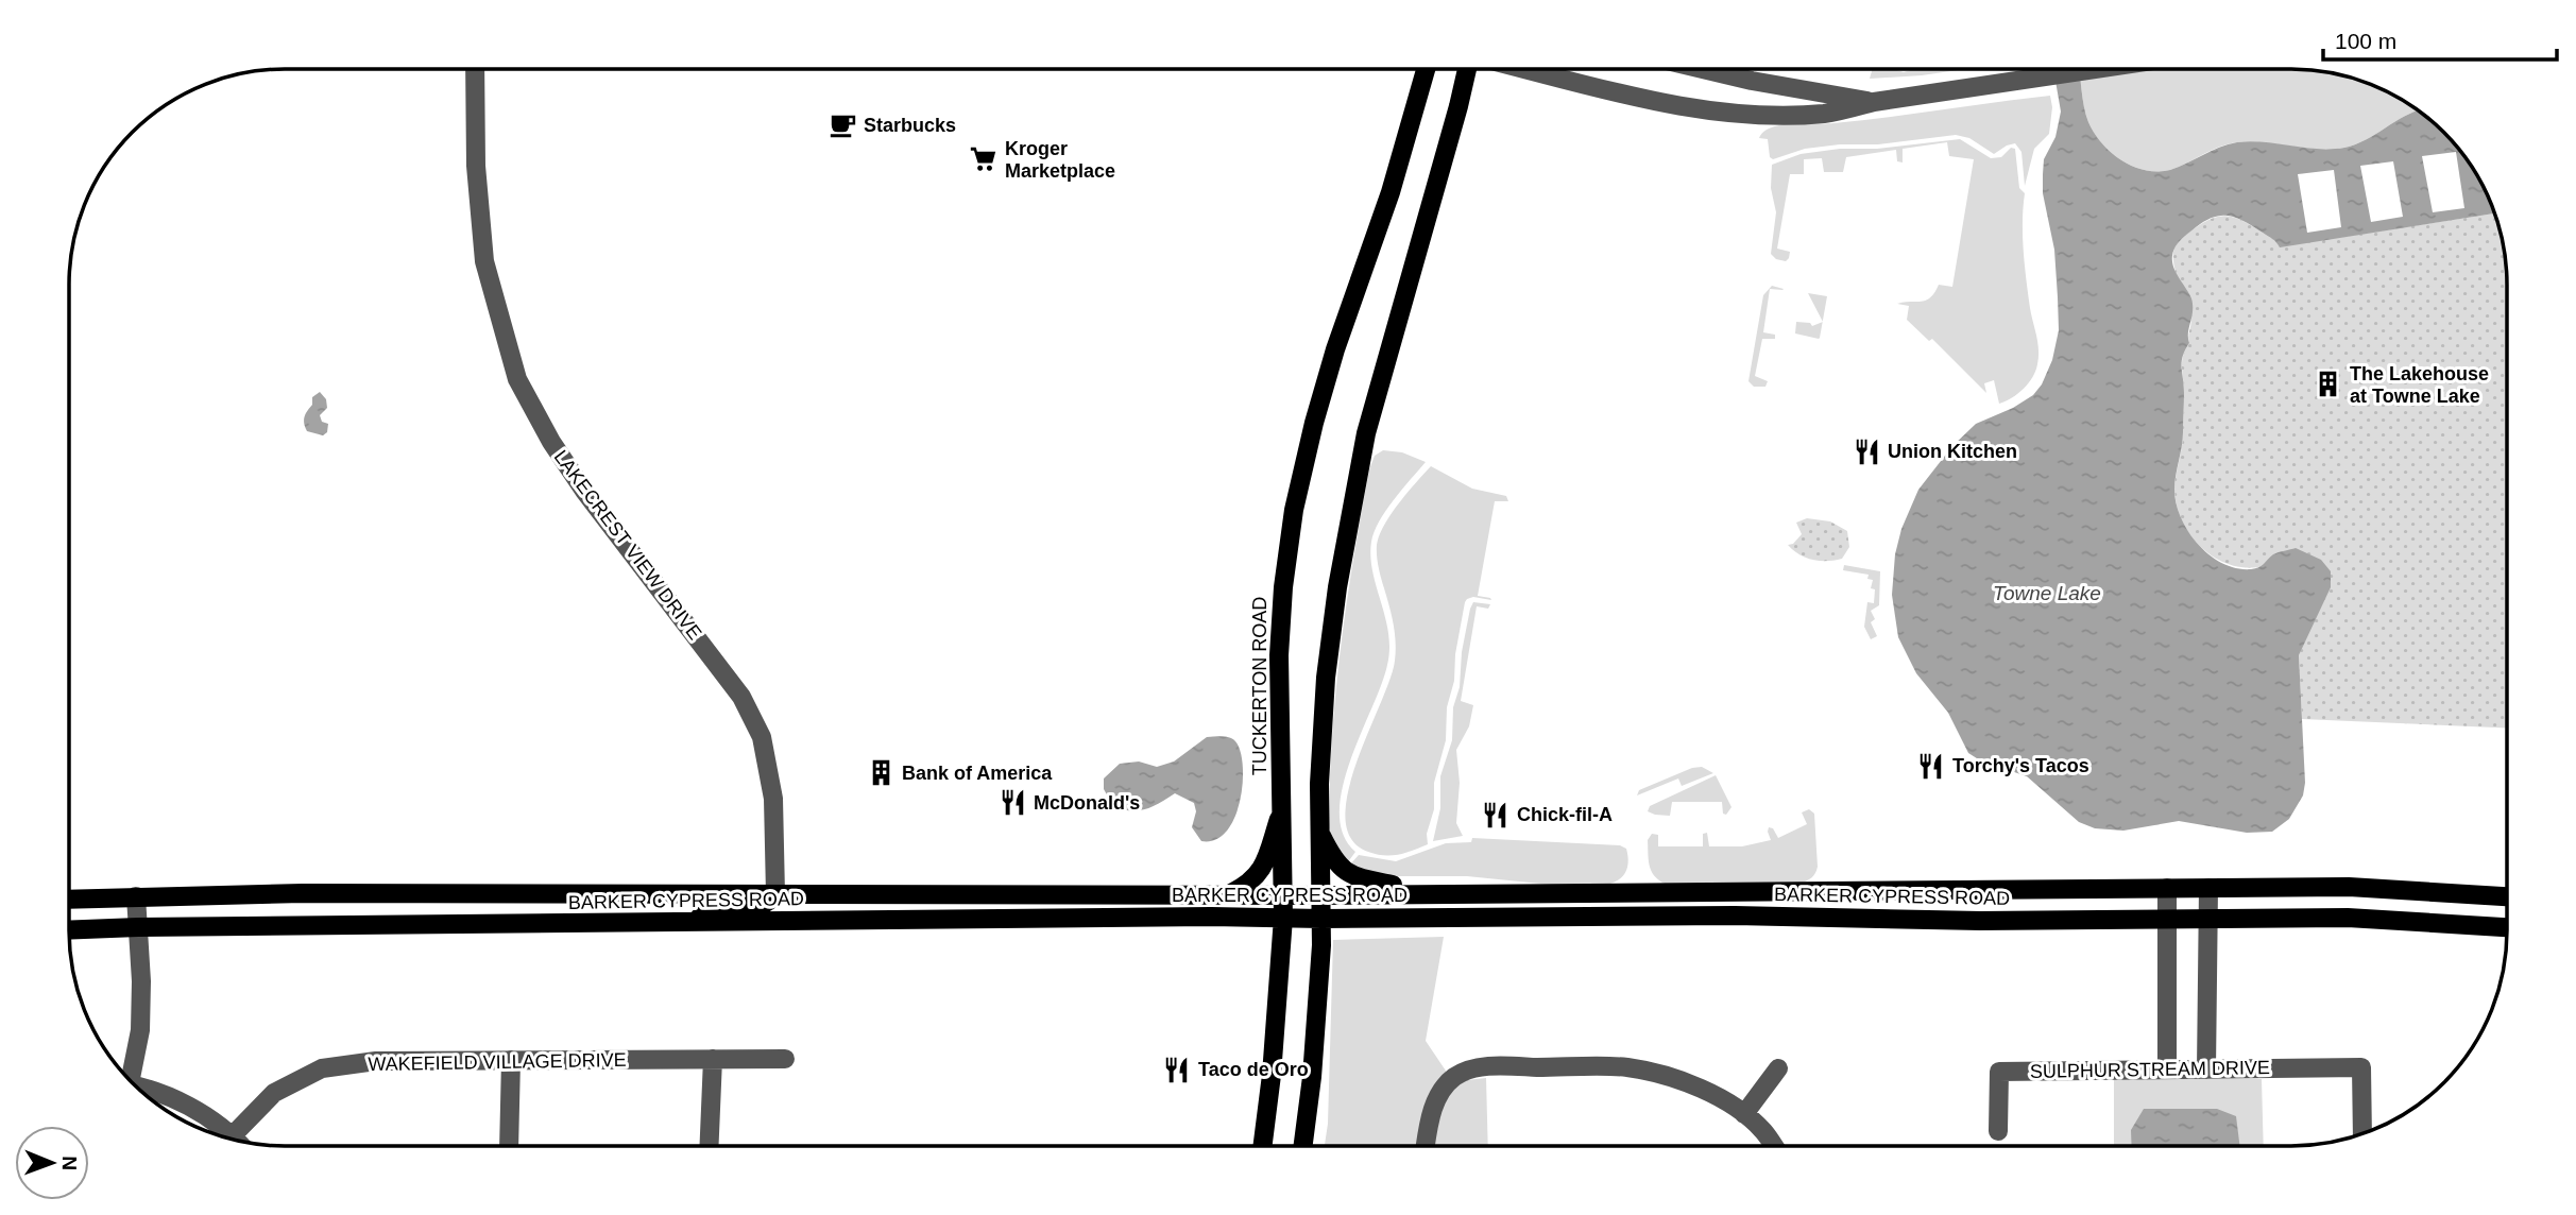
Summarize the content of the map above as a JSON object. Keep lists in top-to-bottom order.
{
  "streets": {
    "main road": ["TUCKERTON ROAD", "BARKER CYPRESS ROAD"],
    "street": ["LAKECREST VIEW DRIVE", "WAKEFIELD VILLAGE DRIVE", "SULPHUR STREAM DRIVE"]
  },
  "crossings": [
    ["LAKECREST VIEW DRIVE", "BARKER CYPRESS ROAD"],
    ["TUCKERTON ROAD", "BARKER CYPRESS ROAD"]
  ],
  "water": ["Towne Lake"],
  "places": {
    "cafe": ["Starbucks"],
    "supermarket": ["Kroger Marketplace"],
    "building": ["The Lakehouse at Towne Lake", "Bank of America"],
    "restaurant": [
      "Union Kitchen",
      "Torchy's Tacos",
      "McDonald's",
      "Chick-fil-A",
      "Taco de Oro"
    ]
  },
  "scale_bar": "100 m",
  "north": "right"
}
